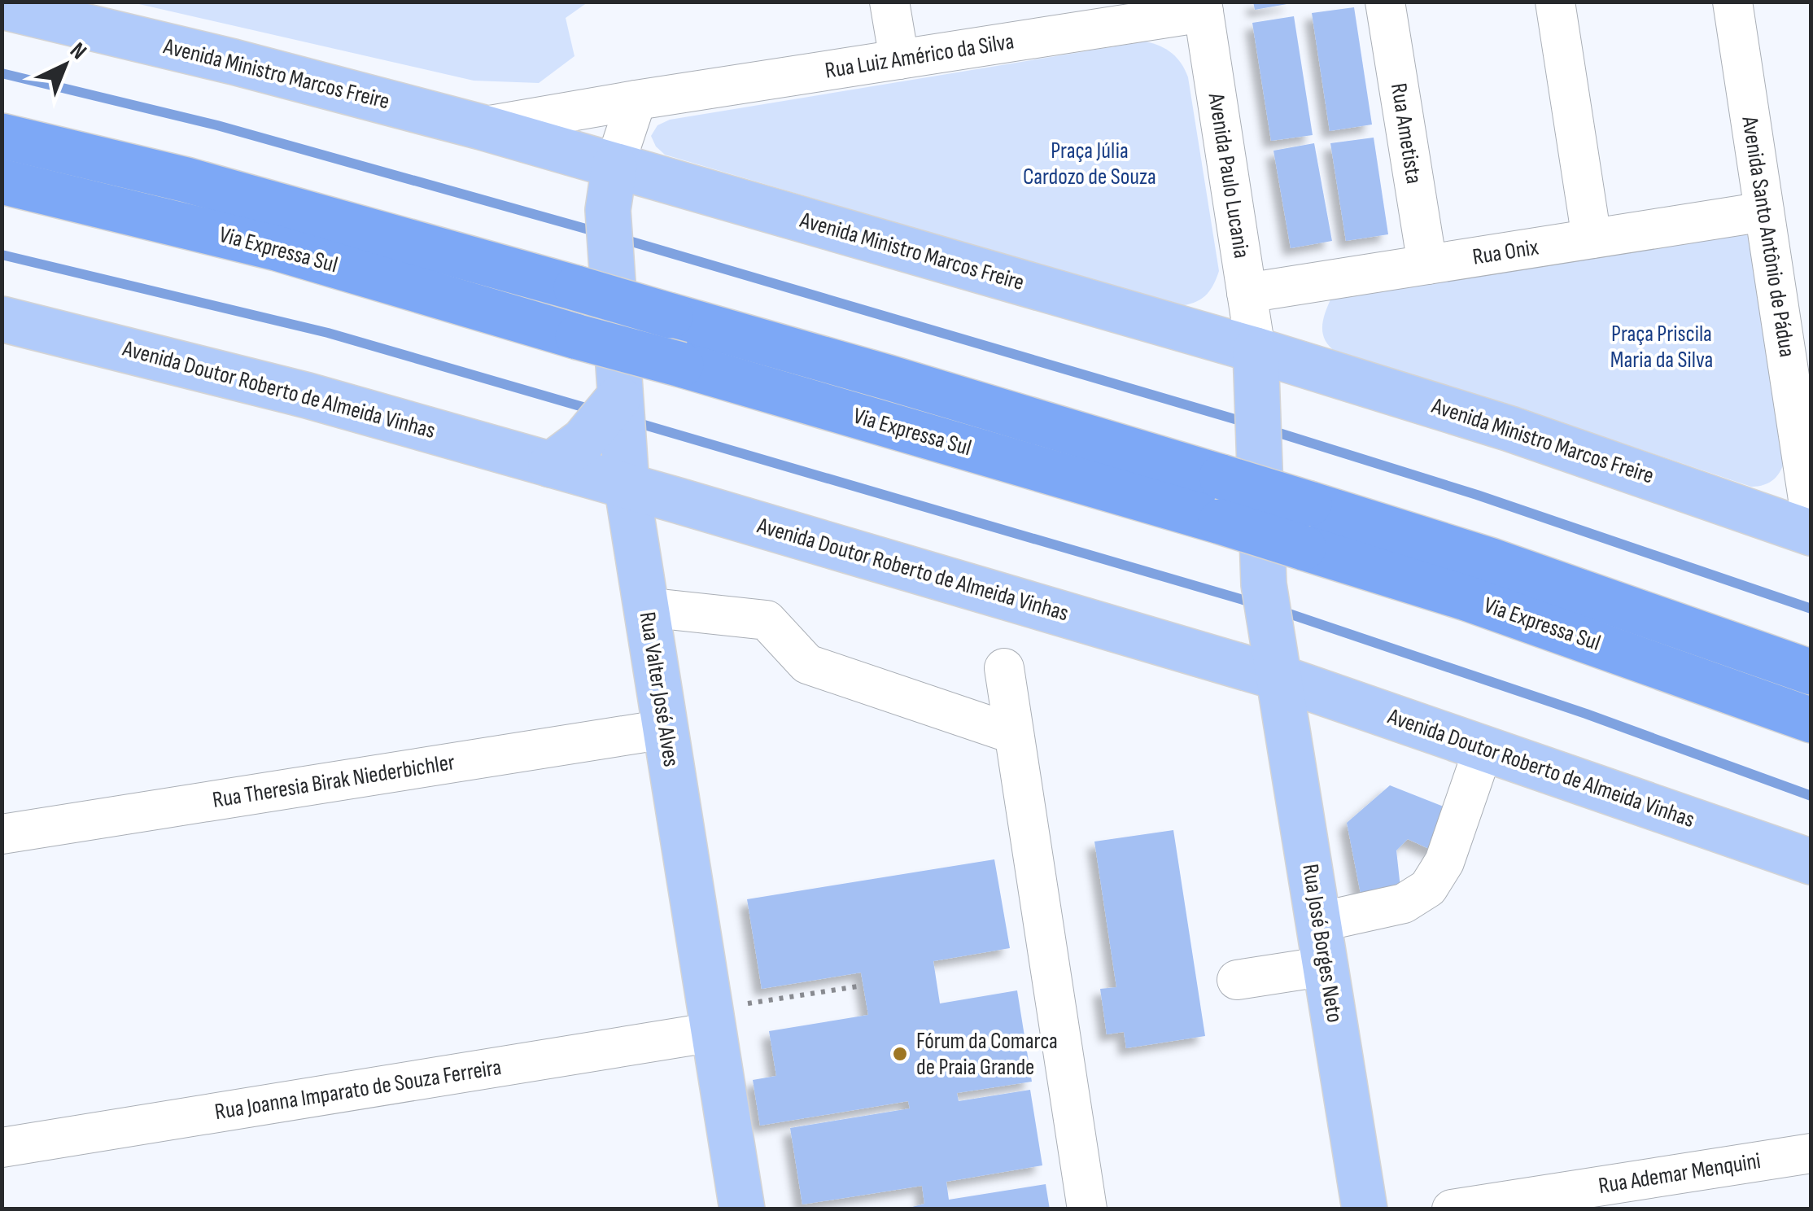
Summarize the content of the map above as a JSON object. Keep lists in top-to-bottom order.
{
  "streets": {
    "highway": ["Via Expressa Sul"],
    "main road": [
      "Avenida Ministro Marcos Freire",
      "Avenida Doutor Roberto de Almeida Vinhas",
      "Rua Valter José Alves",
      "Rua José Borges Neto"
    ],
    "street": [
      "Rua Luiz Américo da Silva",
      "Rua Ametista",
      "Avenida Paulo Lucania",
      "Avenida Santo Antônio de Pádua",
      "Rua Onix",
      "Rua Theresia Birak Niederbichler",
      "Rua Joanna Imparato de Souza Ferreira",
      "Rua Ademar Menquini"
    ]
  },
  "crossings": [
    ["Rua Luiz Américo da Silva", "Avenida Ministro Marcos Freire"],
    ["Rua Luiz Américo da Silva", "Avenida Paulo Lucania"],
    ["Avenida Ministro Marcos Freire", "Avenida Paulo Lucania"],
    ["Avenida Ministro Marcos Freire", "Rua Valter José Alves"],
    ["Avenida Ministro Marcos Freire", "Rua José Borges Neto"],
    ["Rua Ametista", "Rua Onix"],
    ["Avenida Paulo Lucania", "Rua Onix"],
    ["Avenida Paulo Lucania", "Rua José Borges Neto"],
    ["Avenida Santo Antônio de Pádua", "Rua Onix"],
    ["Avenida Doutor Roberto de Almeida Vinhas", "Rua Valter José Alves"],
    ["Avenida Doutor Roberto de Almeida Vinhas", "Rua José Borges Neto"],
    ["Rua Valter José Alves", "Rua Theresia Birak Niederbichler"],
    ["Rua Valter José Alves", "Rua Joanna Imparato de Souza Ferreira"]
  ],
  "parks": ["Praça Júlia Cardozo de Souza", "Praça Priscila Maria da Silva"],
  "places": ["Fórum da Comarca de Praia Grande"],
  "north": "top right"
}
